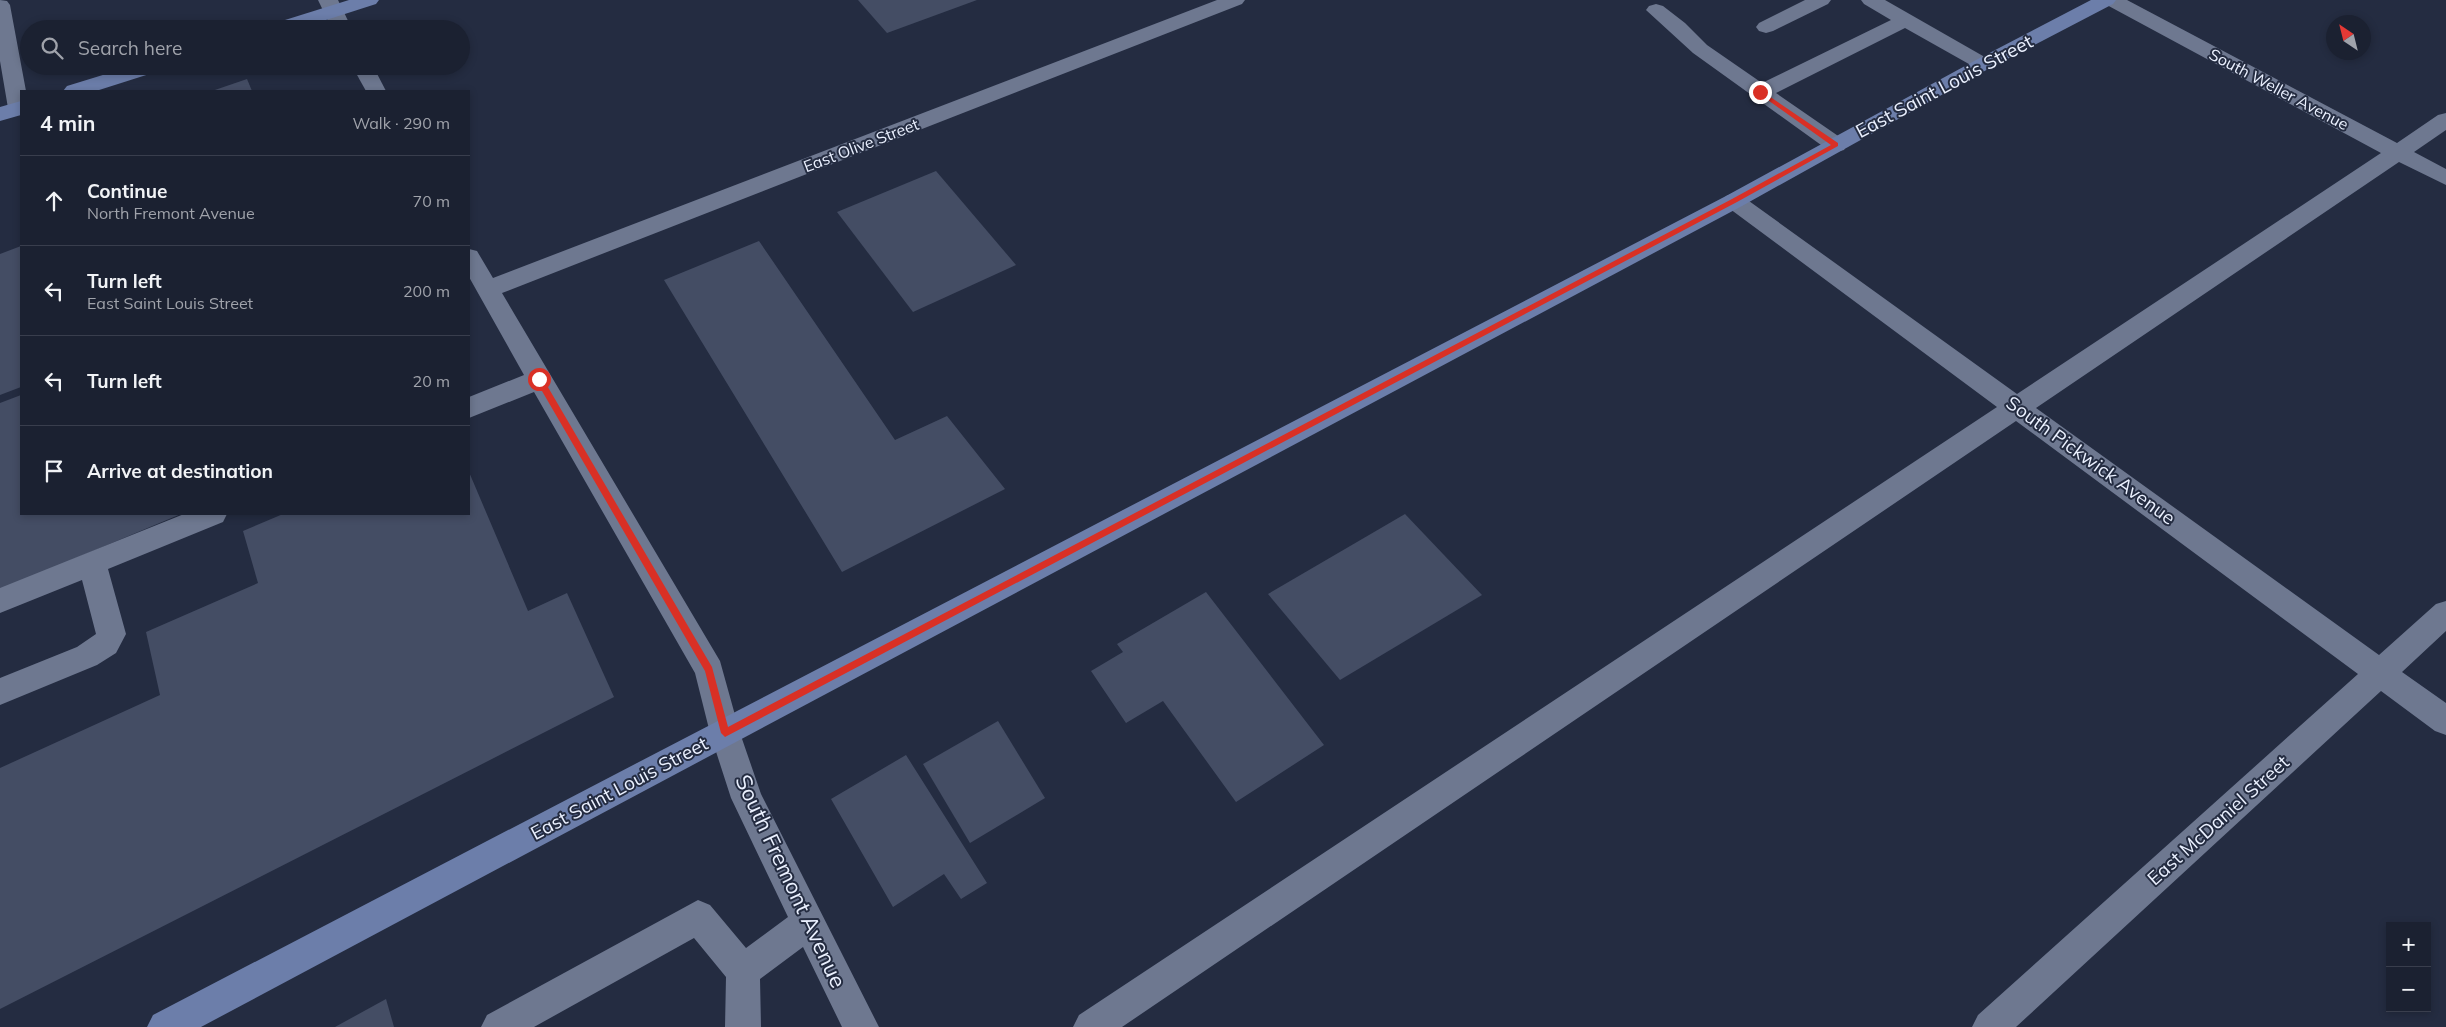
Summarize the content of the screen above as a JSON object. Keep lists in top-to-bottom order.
{
  "streets": {
    "main road": ["East Saint Louis Street"],
    "street": [
      "South Weller Avenue",
      "East Olive Street",
      "South Pickwick Avenue",
      "East McDaniel Street",
      "South Fremont Avenue"
    ]
  },
  "crossings": [
    ["East Saint Louis Street", "South Pickwick Avenue"],
    ["East Saint Louis Street", "South Fremont Avenue"],
    ["East Olive Street", "South Fremont Avenue"],
    ["South Pickwick Avenue", "East McDaniel Street"]
  ],
  "north": "top left",
  "page": {
    "search": "Search here",
    "heading": ["4 min", "Walk · 290 m"],
    "list": [
      ["Continue", "North Fremont Avenue", "70 m"],
      ["Turn left", "East Saint Louis Street", "200 m"],
      ["Turn left", "20 m"],
      "Arrive at destination"
    ],
    "map_buttons": ["+", "−"]
  }
}
